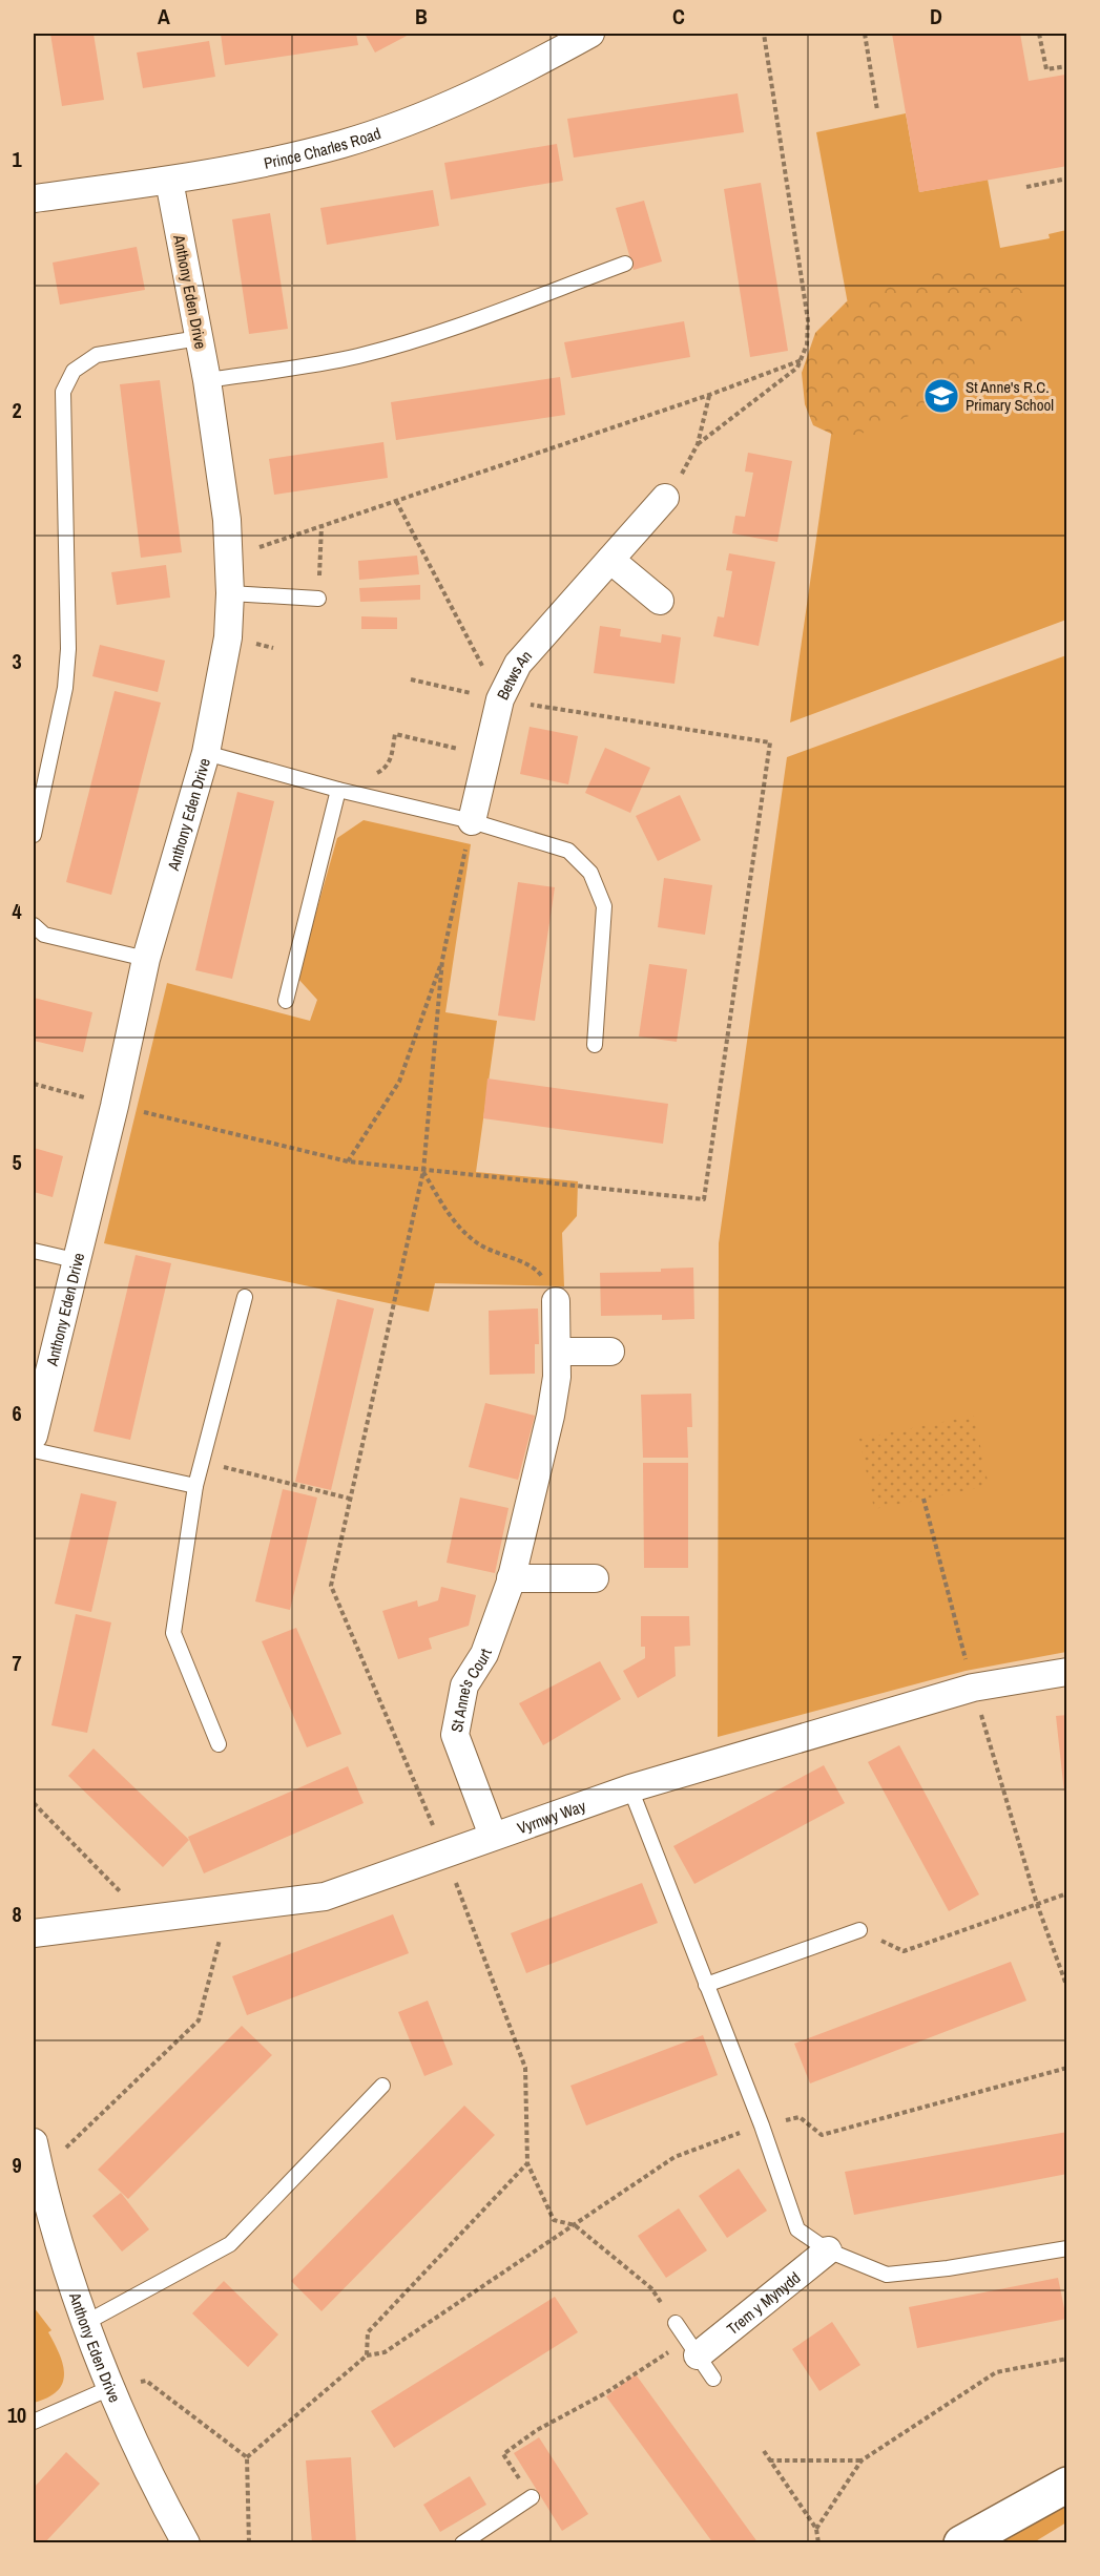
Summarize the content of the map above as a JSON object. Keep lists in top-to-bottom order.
{
  "streets": {
    "street": [
      "Prince Charles Road",
      "Anthony Eden Drive",
      "Betws An",
      "St Anne's Court",
      "Vyrnwy Way",
      "Trem y Mynydd"
    ]
  },
  "crossings": [
    ["Prince Charles Road", "Anthony Eden Drive"],
    ["St Anne's Court", "Vyrnwy Way"]
  ],
  "places": {
    "school or university": ["St Anne's R.C. Primary School"]
  },
  "grid": {
    "columns": [
      "A",
      "B",
      "C",
      "D"
    ],
    "rows": [
      "1",
      "2",
      "3",
      "4",
      "5",
      "6",
      "7",
      "8",
      "9",
      "10"
    ]
  }
}
